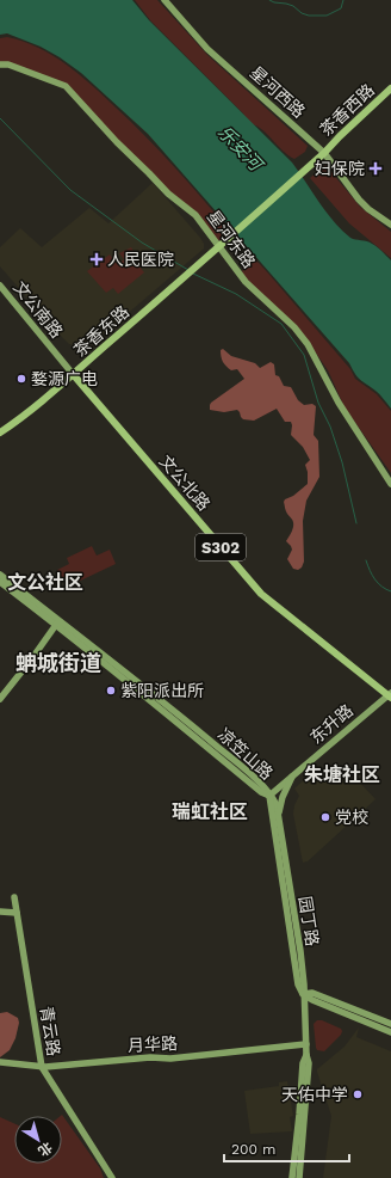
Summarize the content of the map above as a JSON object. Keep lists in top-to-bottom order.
{
  "streets": {
    "main road": [
      "茶香西路",
      "茶香东路",
      "文公北路",
      "S302"
    ],
    "street": [
      "星河西路",
      "星河东路",
      "文公南路",
      "东升路",
      "凉笠山路",
      "园丁路",
      "青云路",
      "月华路"
    ]
  },
  "crossings": [
    ["星河西路", "茶香西路"],
    ["茶香西路", "星河东路"],
    ["茶香西路", "茶香东路"],
    ["星河东路", "茶香东路"],
    ["文公南路", "茶香东路"],
    ["文公南路", "文公北路"],
    ["茶香东路", "文公北路"],
    ["文公北路", "东升路"],
    ["东升路", "凉笠山路"],
    ["东升路", "园丁路"],
    ["凉笠山路", "园丁路"],
    ["园丁路", "月华路"],
    ["青云路", "月华路"]
  ],
  "districts": [
    "文公社区",
    "蚺城街道",
    "朱塘社区",
    "瑞虹社区"
  ],
  "water": ["乐安河"],
  "places": {
    "health": ["妇保院", "人民医院"],
    "other": [
      "婺源广电",
      "紫阳派出所",
      "党校",
      "天佑中学"
    ]
  },
  "scale_bar": "200 m",
  "north": "bottom right"
}
